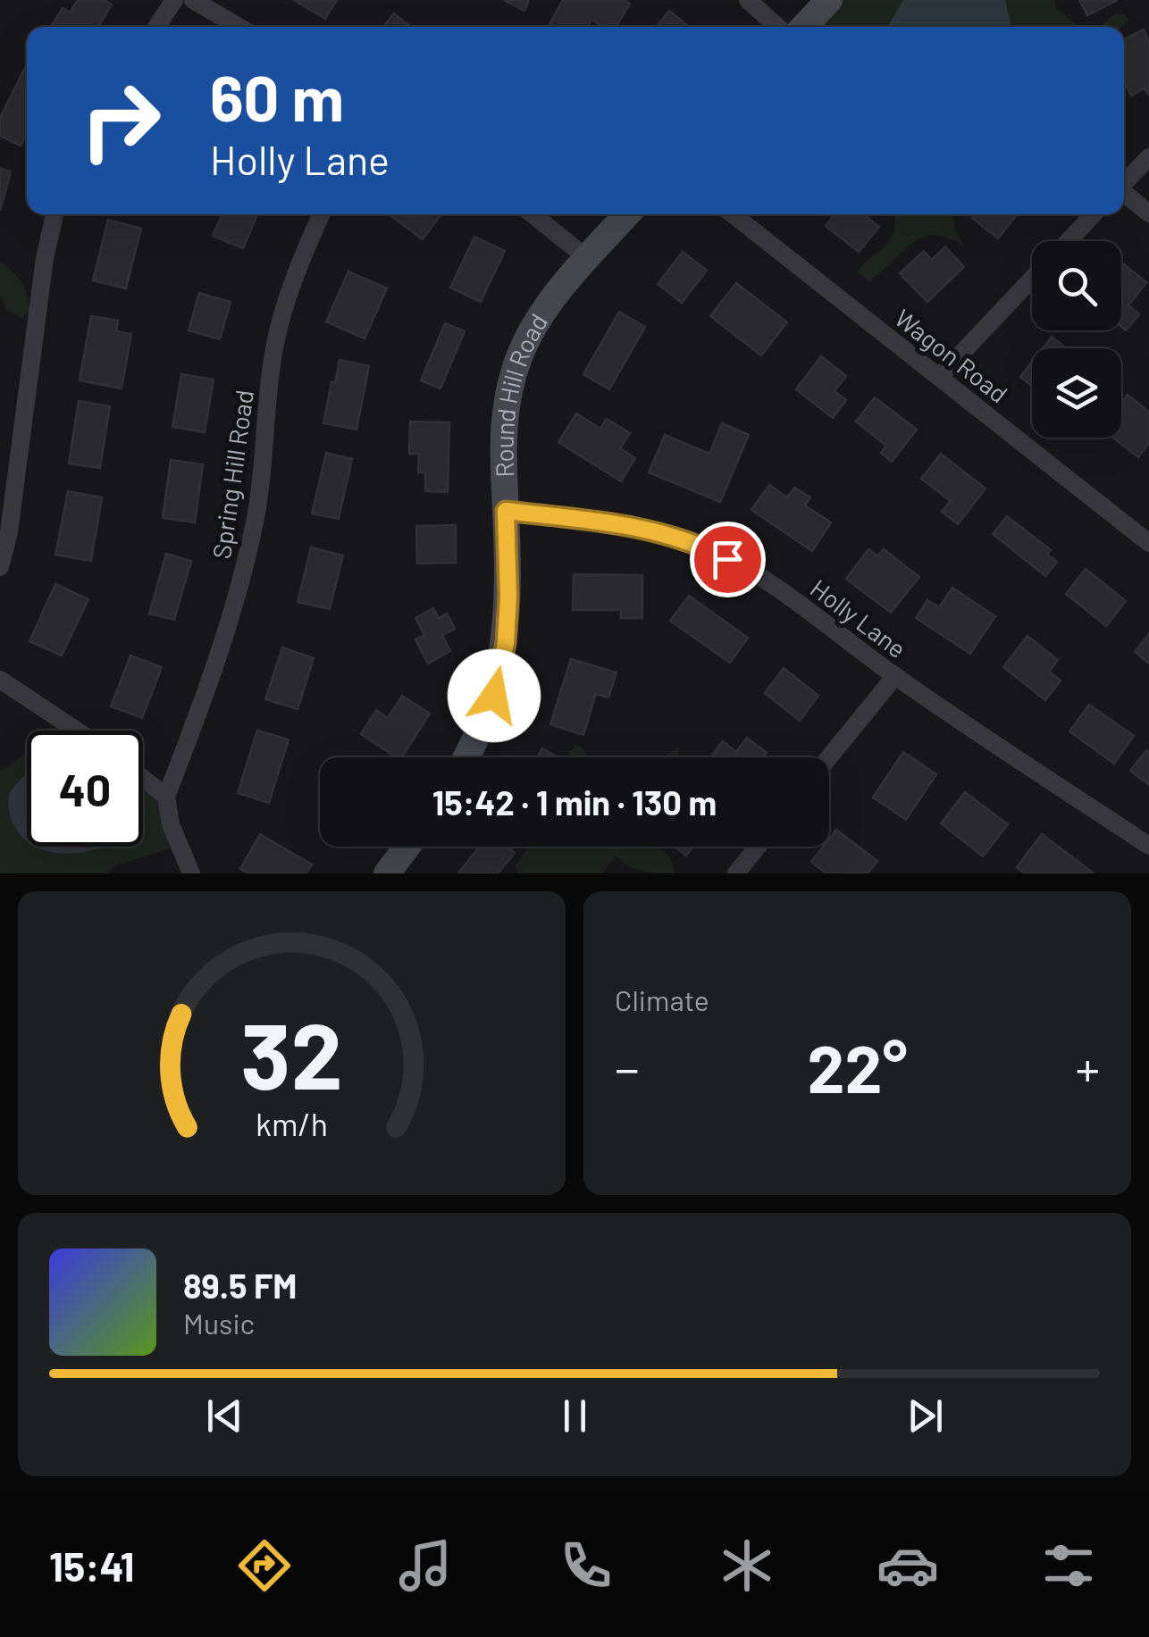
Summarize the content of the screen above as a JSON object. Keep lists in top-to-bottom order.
{
  "streets": {
    "street": [
      "Wagon Road",
      "Round Hill Road",
      "Spring Hill Road",
      "Holly Lane"
    ]
  },
  "crossings": [
    ["Round Hill Road", "Holly Lane"]
  ],
  "page": {
    "turn": ["60 m", "Holly Lane"],
    "limit": "40",
    "trip": "15:42 · 1 min · 130 m",
    "tile": "Climate",
    "heat": ["−", "22°", "+"],
    "song": ["89.5 FM", "Music"],
    "tabs": "15:41",
    "gauge": ["32", "km/h"]
  }
}
